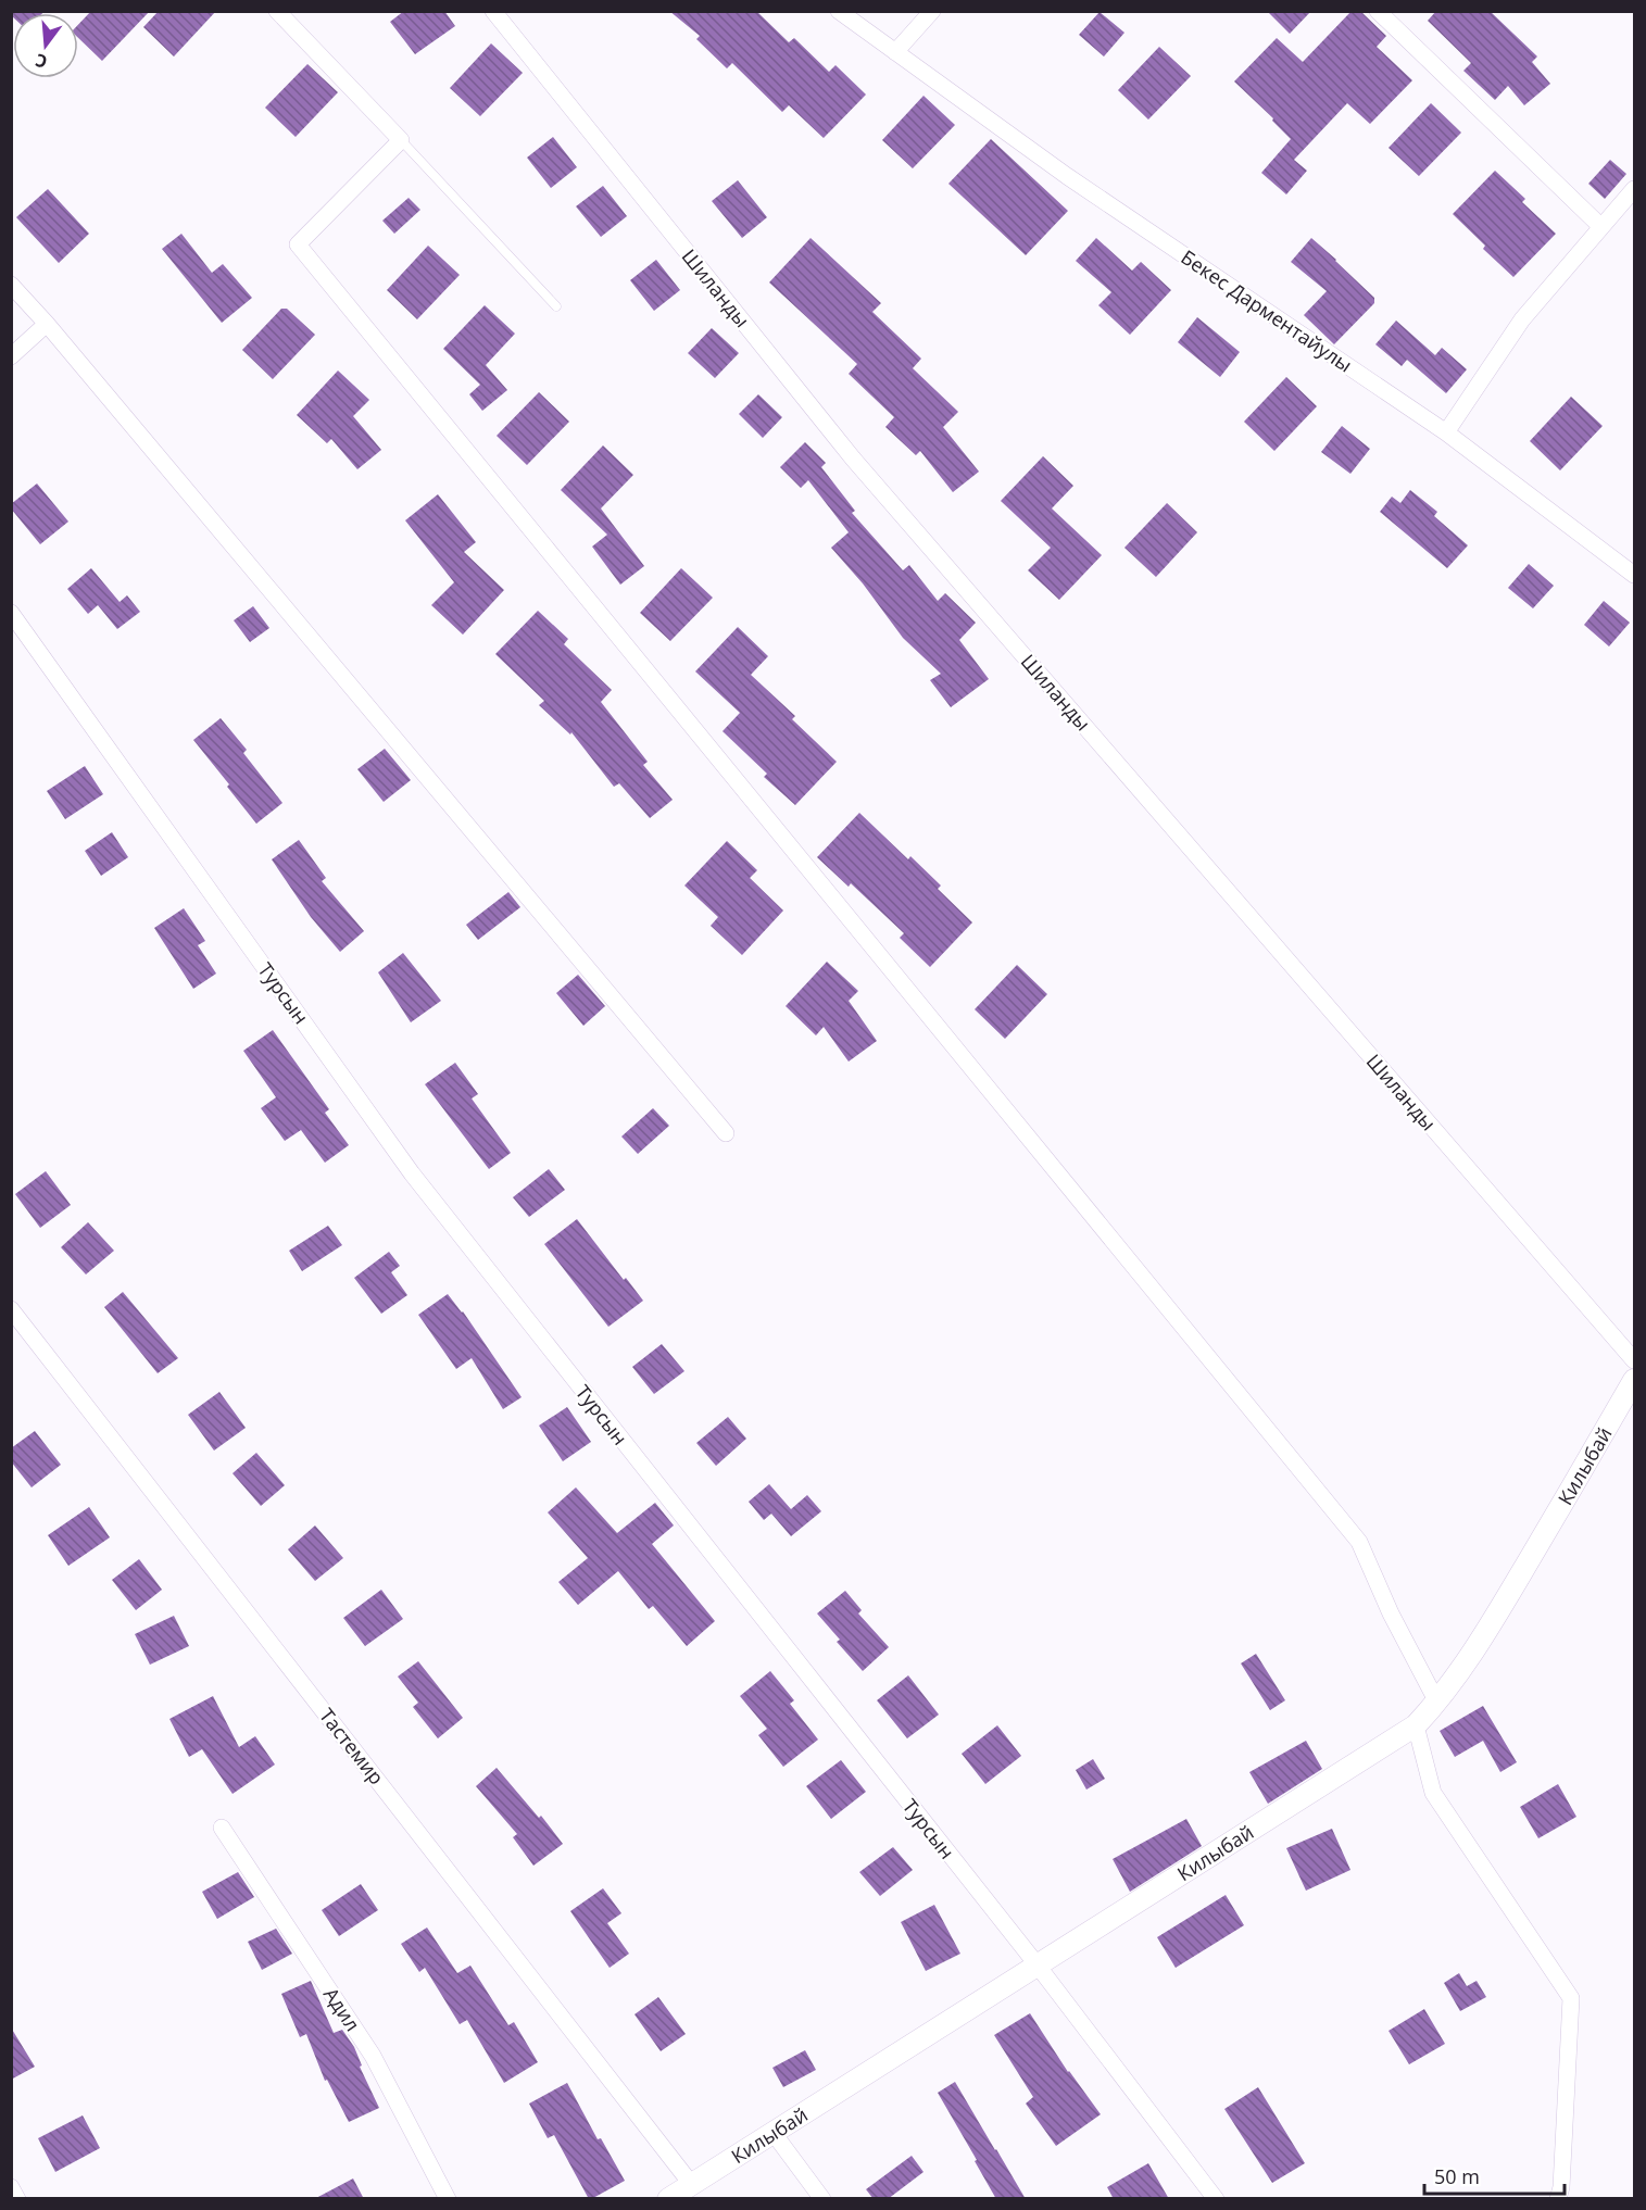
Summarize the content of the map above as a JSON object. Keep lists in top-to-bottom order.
{
  "streets": {
    "street": [
      "Шиланды",
      "Бекес Дарментайулы",
      "Турсын",
      "Килыбай",
      "Тастемир",
      "Адил"
    ]
  },
  "crossings": [
    ["Турсын", "Килыбай"],
    ["Килыбай", "Тастемир"]
  ],
  "scale_bar": "50 m",
  "north": "bottom"
}
